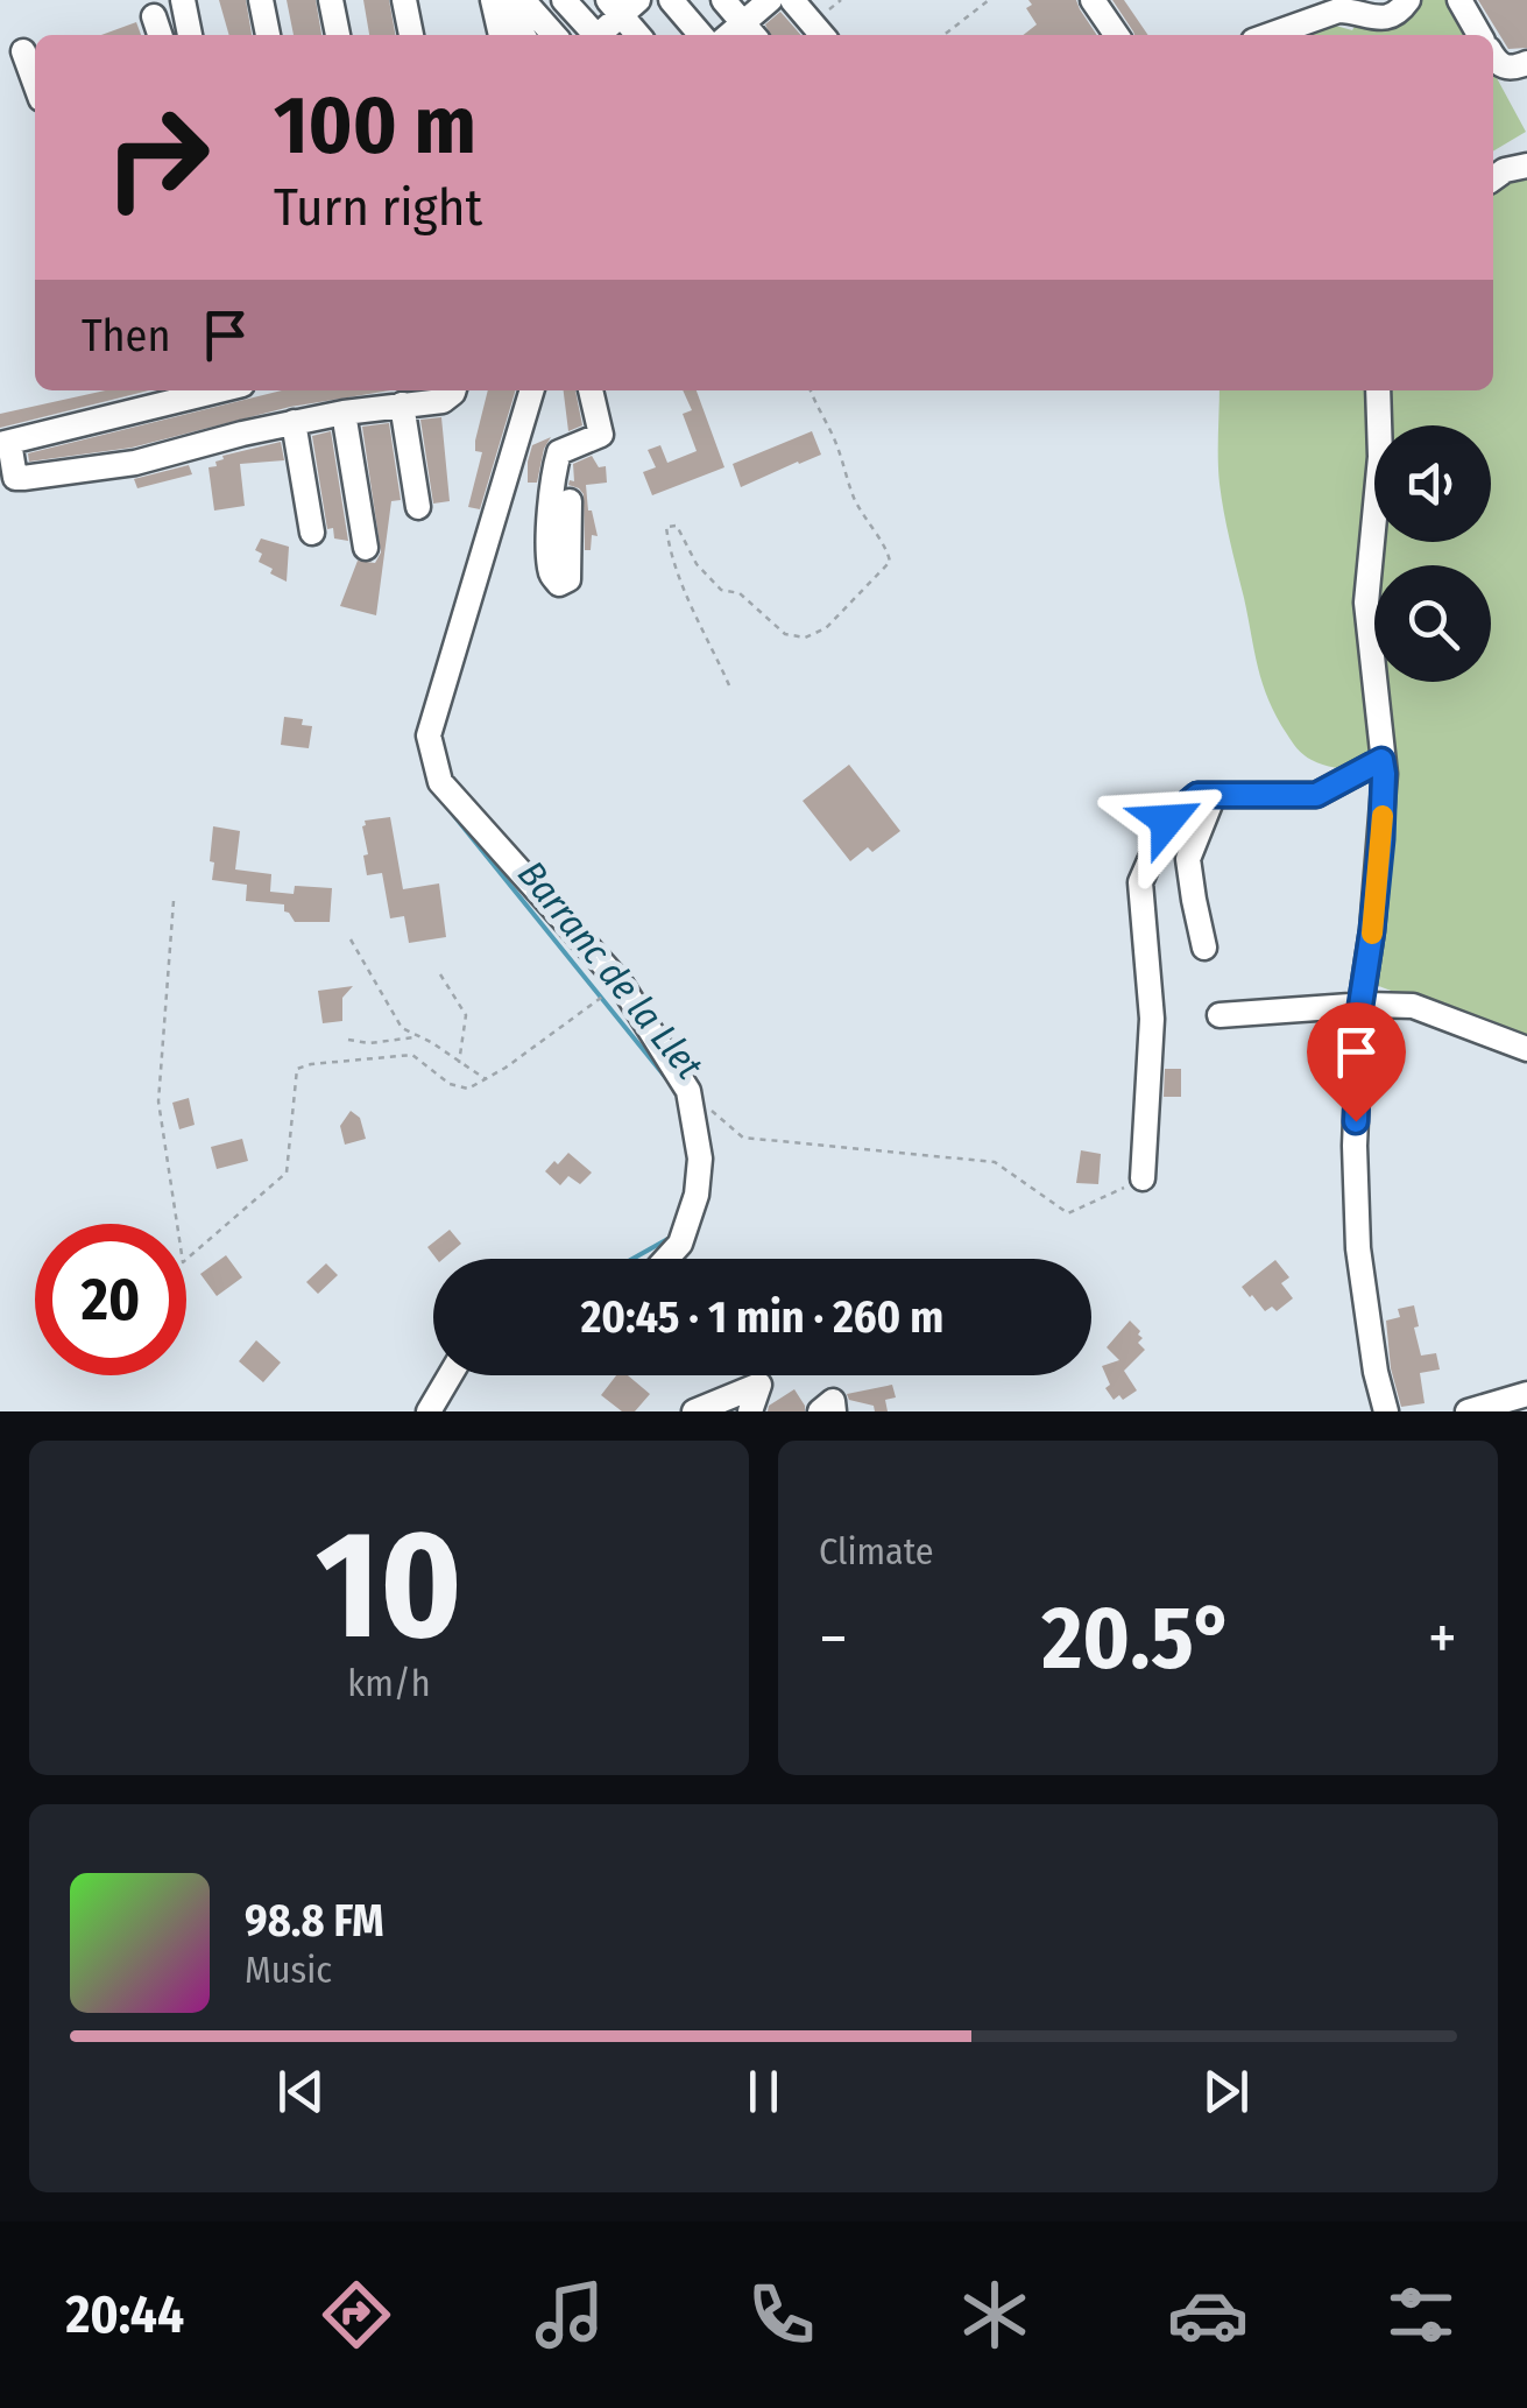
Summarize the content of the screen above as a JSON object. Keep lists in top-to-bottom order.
{
  "water": ["Barranc de la Llet"],
  "page": {
    "turn": ["100 m", "Turn right"],
    "then": "Then",
    "limit": "20",
    "trip": "20:45 · 1 min · 260 m",
    "tile": [
      ["10", "km/h"],
      "Climate"
    ],
    "heat": ["−", "20.5°", "+"],
    "song": ["98.8 FM", "Music"],
    "tabs": "20:44"
  }
}
